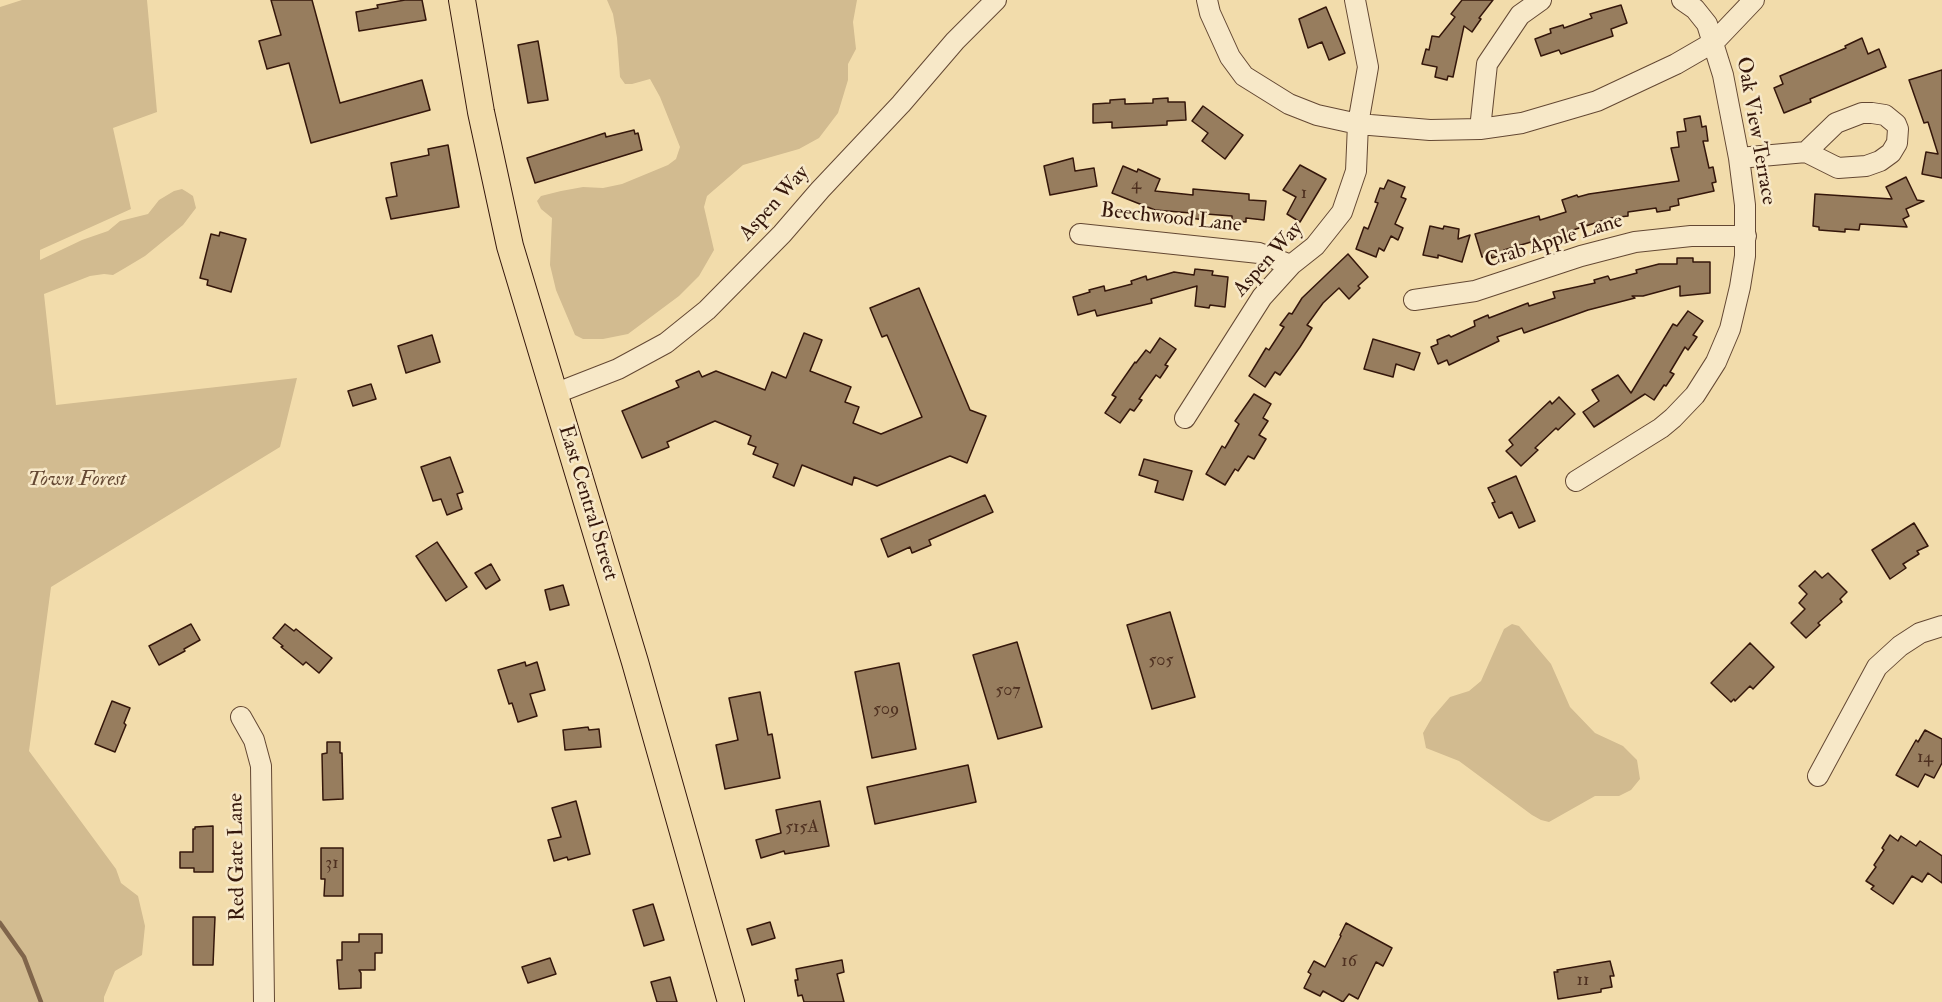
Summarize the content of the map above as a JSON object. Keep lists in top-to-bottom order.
{
  "streets": {
    "main road": ["East Central Street"],
    "street": [
      "Oak View Terrace",
      "Aspen Way",
      "Beechwood Lane",
      "Crab Apple Lane",
      "Red Gate Lane"
    ]
  },
  "crossings": [
    ["Oak View Terrace", "Crab Apple Lane"],
    ["Aspen Way", "Beechwood Lane"],
    ["Aspen Way", "East Central Street"]
  ],
  "parks": ["Town Forest"],
  "house_numbers": [
    "4",
    "1",
    "505",
    "507",
    "509",
    "14",
    "515A",
    "31",
    "16",
    "11"
  ]
}
